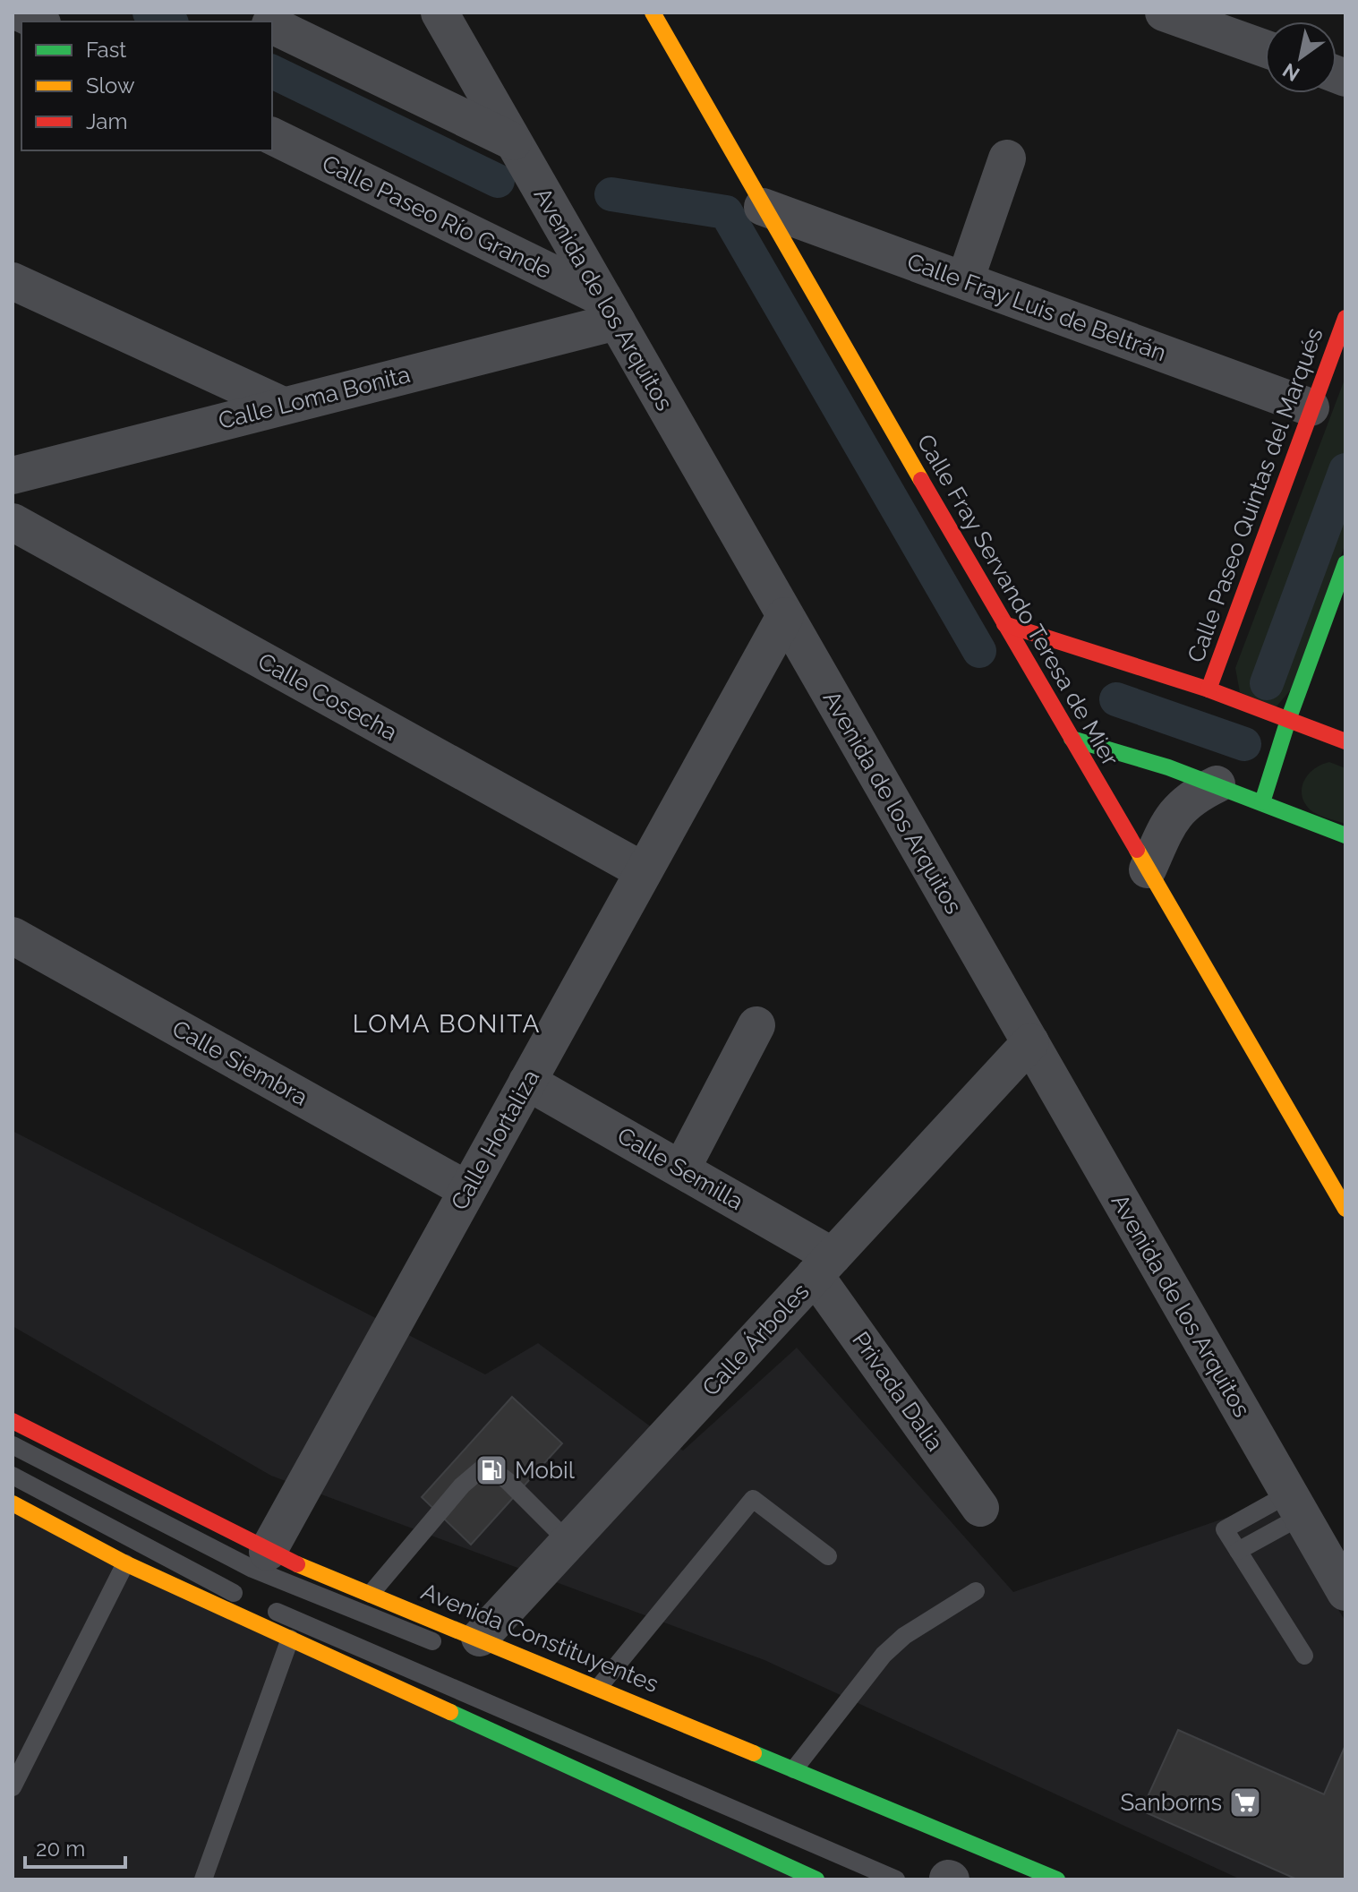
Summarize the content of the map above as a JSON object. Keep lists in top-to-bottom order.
{
  "streets": {
    "street": [
      "Calle Paseo Río Grande",
      "Avenida de los Arquitos",
      "Calle Fray Luis de Beltrán",
      "Calle Loma Bonita",
      "Calle Paseo Quintas del Marqués",
      "Calle Fray Servando Teresa de Mier",
      "Calle Cosecha",
      "Calle Siembra",
      "Calle Hortaliza",
      "Calle Semilla",
      "Calle Árboles",
      "Privada Dalia",
      "Avenida Constituyentes"
    ]
  },
  "crossings": [
    ["Calle Paseo Río Grande", "Avenida de los Arquitos"],
    ["Calle Paseo Río Grande", "Calle Loma Bonita"],
    ["Avenida de los Arquitos", "Calle Loma Bonita"],
    ["Avenida de los Arquitos", "Calle Hortaliza"],
    ["Avenida de los Arquitos", "Calle Árboles"],
    ["Calle Fray Luis de Beltrán", "Calle Paseo Quintas del Marqués"],
    ["Calle Fray Luis de Beltrán", "Calle Fray Servando Teresa de Mier"],
    ["Calle Cosecha", "Calle Hortaliza"],
    ["Calle Siembra", "Calle Hortaliza"],
    ["Calle Hortaliza", "Calle Semilla"],
    ["Calle Hortaliza", "Avenida Constituyentes"],
    ["Calle Semilla", "Calle Árboles"],
    ["Calle Semilla", "Privada Dalia"],
    ["Calle Árboles", "Privada Dalia"],
    ["Calle Árboles", "Avenida Constituyentes"]
  ],
  "districts": ["LOMA BONITA"],
  "places": {
    "fuel station": ["Mobil"],
    "supermarket": ["Sanborns"]
  },
  "legend": ["Fast", "Slow", "Jam"],
  "scale_bar": "20 m",
  "north": "bottom left"
}
